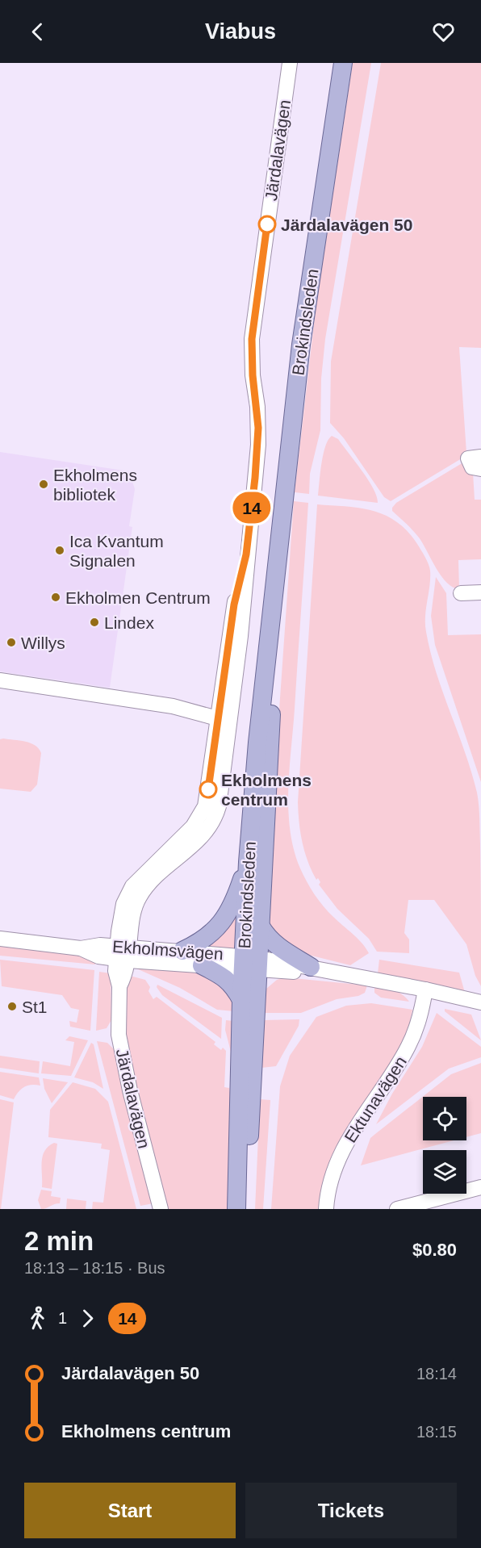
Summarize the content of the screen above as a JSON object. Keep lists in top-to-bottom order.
{
  "streets": {
    "main road": ["Brokindsleden"],
    "street": ["Järdalavägen", "Ekholmsvägen", "Ektunavägen"]
  },
  "crossings": [
    ["Järdalavägen", "Ekholmsvägen"],
    ["Brokindsleden", "Ekholmsvägen"],
    ["Ekholmsvägen", "Ektunavägen"]
  ],
  "places": [
    "Järdalavägen 50",
    "Ekholmens bibliotek",
    "Ica Kvantum Signalen",
    "Ekholmen Centrum",
    "Lindex",
    "Willys",
    "Ekholmens centrum",
    "St1"
  ],
  "lines": ["bus line 14"],
  "page": {
    "header": "Viabus",
    "on_map": "14",
    "heading": ["2 min", "18:13 – 18:15 · Bus", "$0.80"],
    "legs": ["1", "14"],
    "list": [
      {
        "name": "Järdalavägen 50",
        "value": "18:14"
      },
      {
        "name": "Ekholmens centrum",
        "value": "18:15"
      }
    ],
    "buttons": ["Start", "Tickets"]
  }
}
